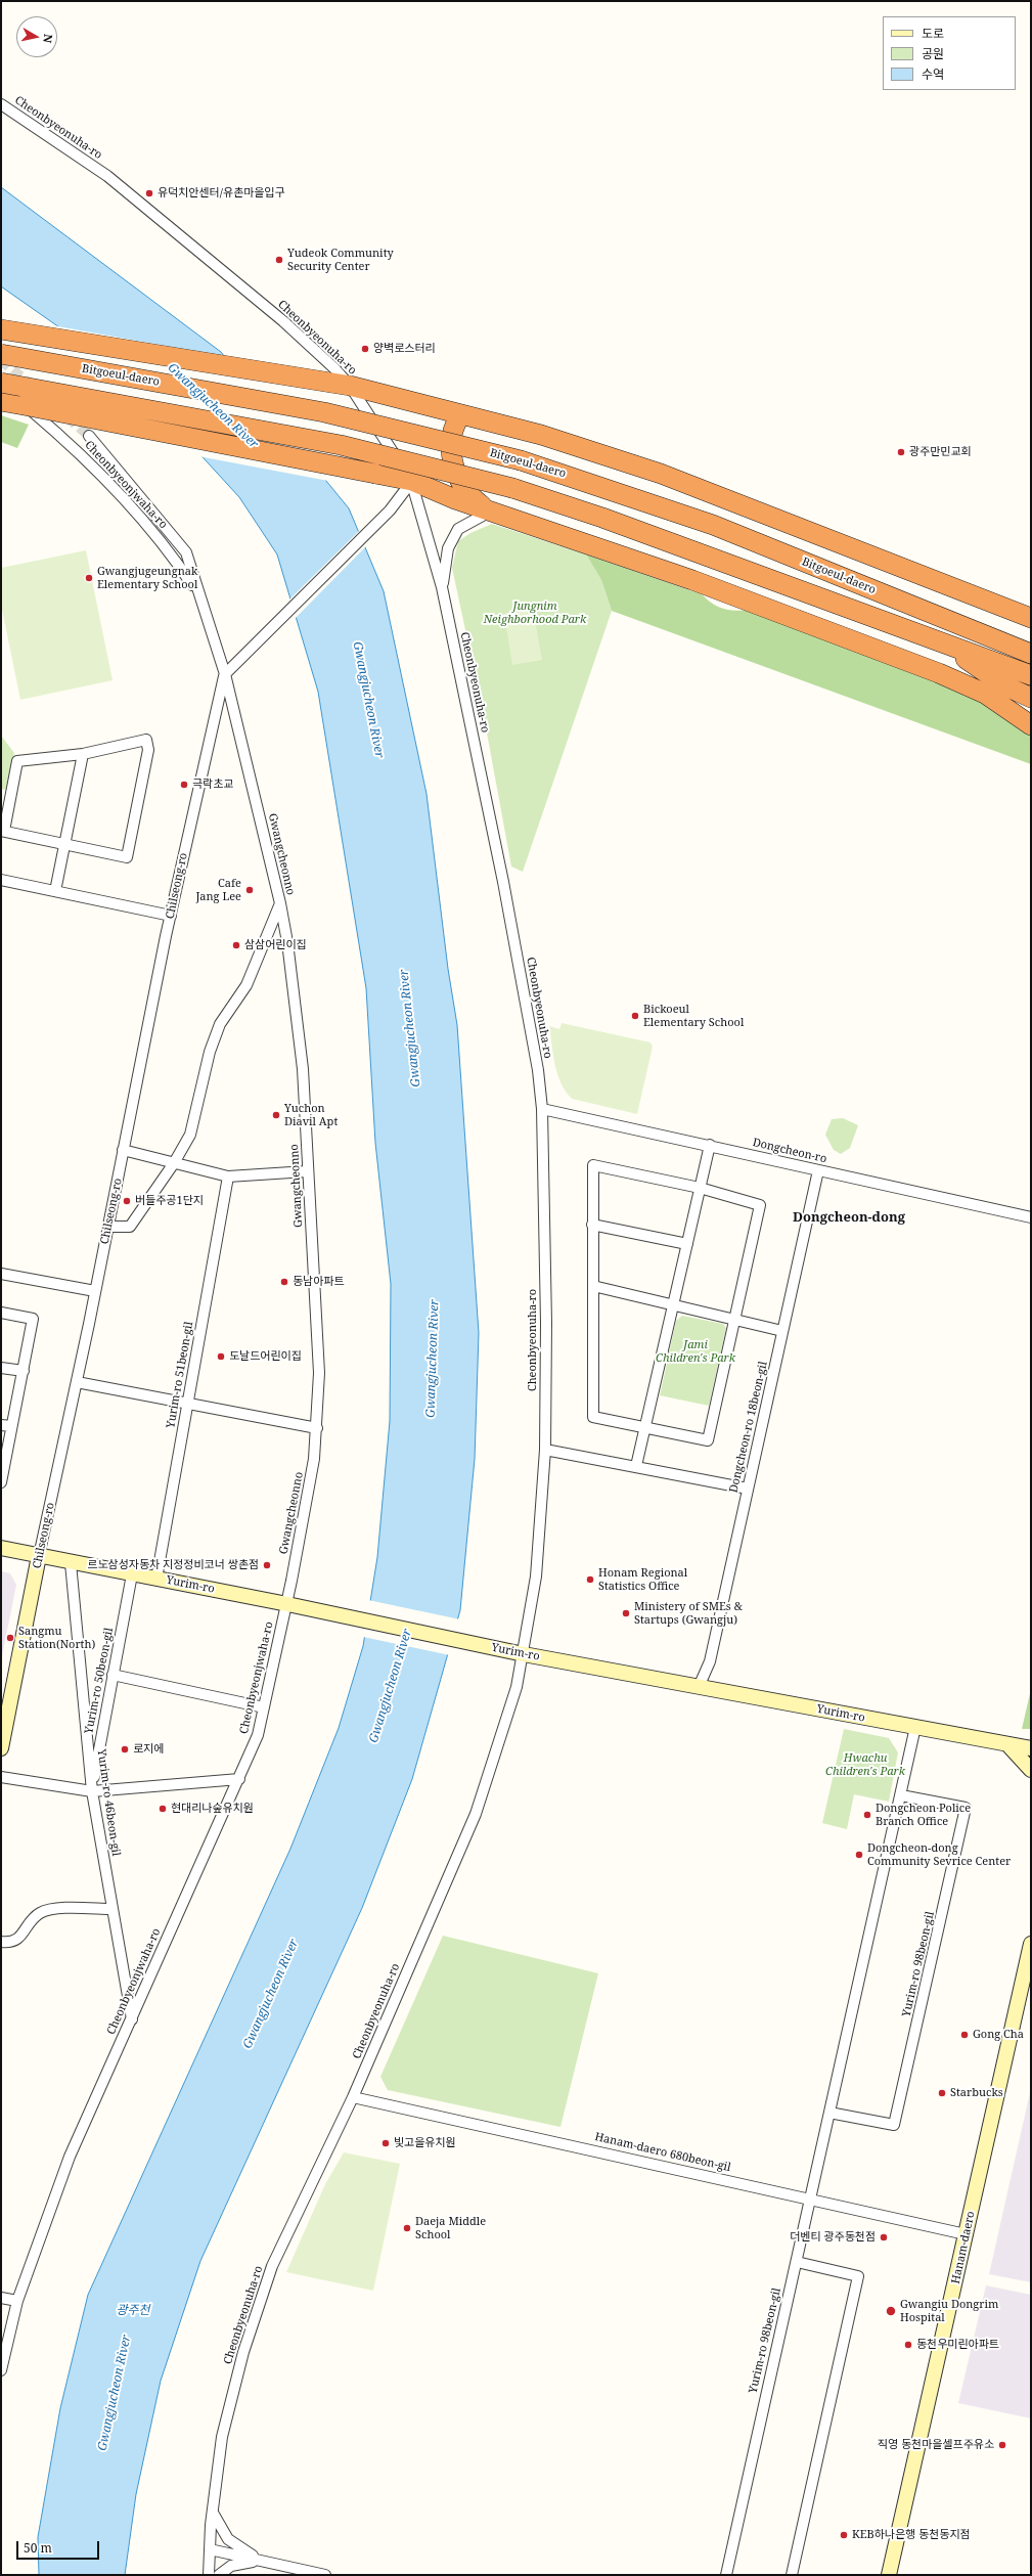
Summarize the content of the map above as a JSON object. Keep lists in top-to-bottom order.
{
  "streets": {
    "highway": ["Bitgoeul-daero"],
    "street": [
      "Cheonbyeonuha-ro",
      "Cheonbyeonjwaha-ro",
      "Gwangcheonno",
      "Chilseong-ro",
      "Dongcheon-ro",
      "Yurim-ro 51beon-gil",
      "Dongcheon-ro 18beon-gil",
      "Yurim-ro",
      "Yurim-ro 50beon-gil",
      "Yurim-ro 46beon-gil",
      "Yurim-ro 98beon-gil",
      "Hanam-daero 680beon-gil",
      "Hanam-daero"
    ]
  },
  "crossings": [
    ["Cheonbyeonuha-ro", "Dongcheon-ro"],
    ["Cheonbyeonuha-ro", "Yurim-ro"],
    ["Cheonbyeonuha-ro", "Hanam-daero 680beon-gil"],
    ["Cheonbyeonjwaha-ro", "Gwangcheonno"],
    ["Cheonbyeonjwaha-ro", "Chilseong-ro"],
    ["Cheonbyeonjwaha-ro", "Yurim-ro"],
    ["Cheonbyeonjwaha-ro", "Yurim-ro 46beon-gil"],
    ["Gwangcheonno", "Chilseong-ro"],
    ["Gwangcheonno", "Yurim-ro"],
    ["Chilseong-ro", "Yurim-ro"],
    ["Dongcheon-ro", "Dongcheon-ro 18beon-gil"],
    ["Yurim-ro 51beon-gil", "Yurim-ro"],
    ["Dongcheon-ro 18beon-gil", "Yurim-ro"],
    ["Yurim-ro", "Yurim-ro 50beon-gil"],
    ["Yurim-ro", "Yurim-ro 46beon-gil"],
    ["Yurim-ro", "Yurim-ro 98beon-gil"],
    ["Yurim-ro 50beon-gil", "Yurim-ro 46beon-gil"],
    ["Yurim-ro 98beon-gil", "Hanam-daero 680beon-gil"],
    ["Hanam-daero 680beon-gil", "Hanam-daero"]
  ],
  "districts": ["Dongcheon-dong"],
  "water": ["Gwangjucheon River", "광주천"],
  "parks": ["Jungnim Neighborhood Park", "Jami Children's Park", "Hwachu Children's Park"],
  "places": [
    "유덕치안센터/유촌마을입구",
    "Yudeok Community Security Center",
    "양벽로스터리",
    "광주만민교회",
    "Gwangjugeungnak Elementary School",
    "극락초교",
    "Cafe Jang Lee",
    "삼삼어린이집",
    "Bickoeul Elementary School",
    "Yuchon Diavil Apt",
    "버들주공1단지",
    "동남아파트",
    "도날드어린이집",
    "르노삼성자동차 지정정비코너 쌍촌점",
    "Honam Regional Statistics Office",
    "Ministery of SMEs & Startups (Gwangju)",
    "Sangmu Station(North)",
    "로지에",
    "현대리나숲유치원",
    "Dongcheon Police Branch Office",
    "Dongcheon-dong Community Sevrice Center",
    "Gong Cha",
    "Starbucks",
    "빛고을유치원",
    "Daeja Middle School",
    "더벤티 광주동천점",
    "Gwangiu Dongrim Hospital",
    "동천우미린아파트",
    "직영 동천마을셀프주유소",
    "KEB하나은행 동천동지점"
  ],
  "legend": ["도로", "공원", "수역"],
  "scale_bar": "50 m",
  "north": "right"
}
